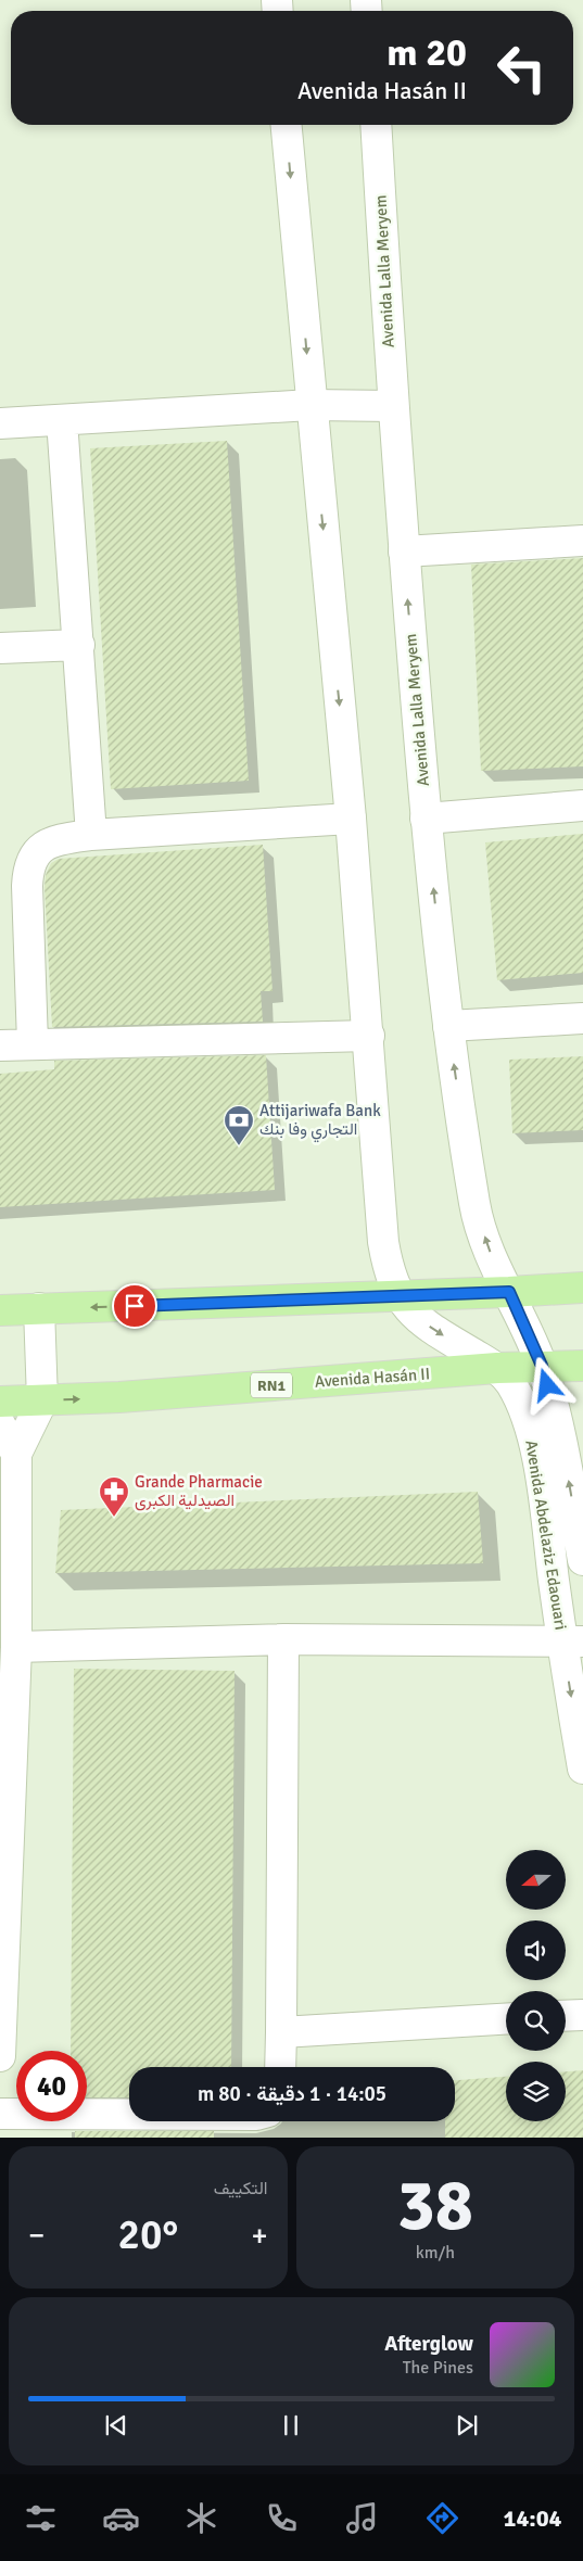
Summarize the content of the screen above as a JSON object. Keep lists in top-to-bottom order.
{
  "streets": {
    "main road": ["Avenida Hasán II", "RN1"],
    "street": ["Avenida Lalla Meryem", "Avenida Abdelaziz Edaouari"]
  },
  "crossings": [
    ["Avenida Lalla Meryem", "Avenida Abdelaziz Edaouari"],
    ["Avenida Hasán II", "Avenida Abdelaziz Edaouari"]
  ],
  "places": {
    "bank": ["Attijariwafa Bank التجاري وفا بنك"],
    "pharmacy": ["Grande Pharmacie الصيدلية الكبرى"]
  },
  "north": "left",
  "page": {
    "turn": ["20 m", "Avenida Hasán II"],
    "limit": "40",
    "trip": "14:05 · 1 دقيقة · 80 m",
    "tile": [
      ["38", "km/h"],
      "التكييف"
    ],
    "heat": ["−", "20°", "+"],
    "song": ["Afterglow", "The Pines"],
    "tabs": "14:04"
  }
}
